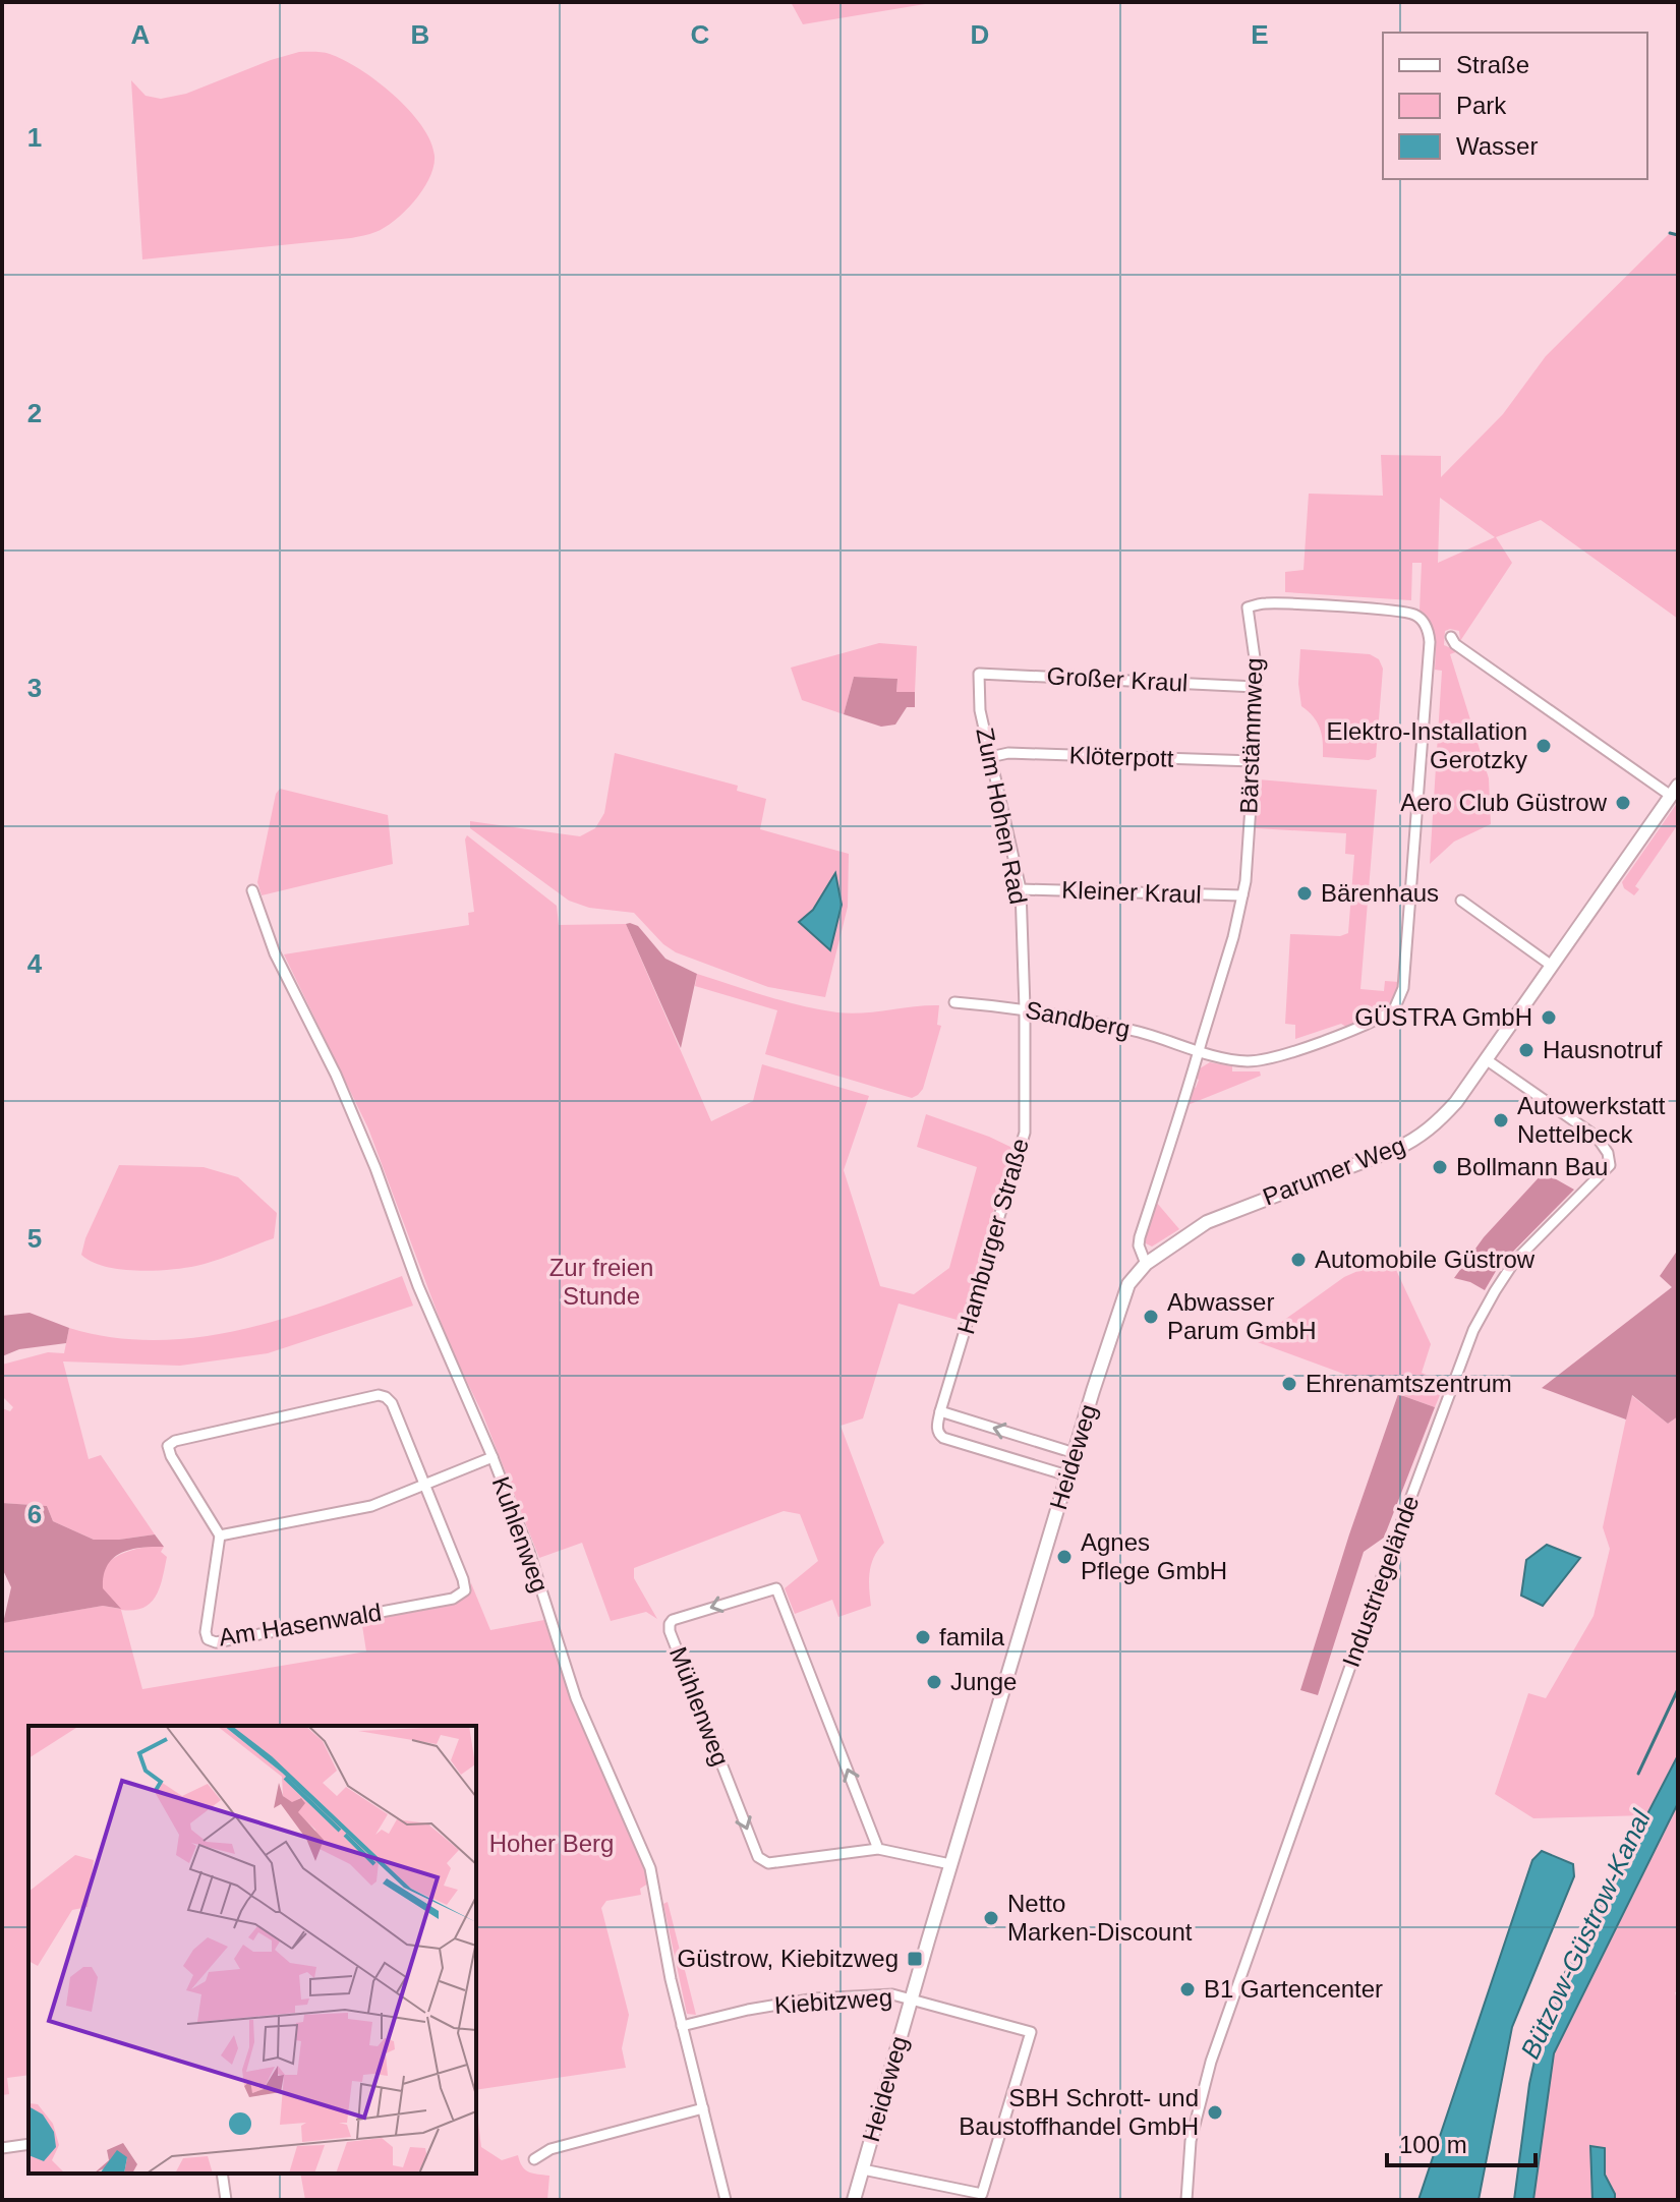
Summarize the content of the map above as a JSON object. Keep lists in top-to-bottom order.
{
  "streets": {
    "street": [
      "Großer Kraul",
      "Bärstämmweg",
      "Klöterpott",
      "Zum Hohen Rad",
      "Kleiner Kraul",
      "Sandberg",
      "Parumer Weg",
      "Hamburger Straße",
      "Heideweg",
      "Kuhlenweg",
      "Industriegelände",
      "Am Hasenwald",
      "Mühlenweg",
      "Kiebitzweg"
    ]
  },
  "crossings": [
    ["Großer Kraul", "Bärstämmweg"],
    ["Großer Kraul", "Zum Hohen Rad"],
    ["Bärstämmweg", "Klöterpott"],
    ["Bärstämmweg", "Kleiner Kraul"],
    ["Bärstämmweg", "Sandberg"],
    ["Klöterpott", "Zum Hohen Rad"],
    ["Zum Hohen Rad", "Kleiner Kraul"],
    ["Zum Hohen Rad", "Sandberg"],
    ["Zum Hohen Rad", "Hamburger Straße"],
    ["Sandberg", "Hamburger Straße"],
    ["Parumer Weg", "Heideweg"],
    ["Parumer Weg", "Industriegelände"],
    ["Heideweg", "Mühlenweg"],
    ["Heideweg", "Kiebitzweg"],
    ["Kuhlenweg", "Kiebitzweg"]
  ],
  "water": ["Bützow-Güstrow-Kanal"],
  "parks": ["Zur freien Stunde", "Hoher Berg"],
  "places": {
    "other": [
      "Elektro-Installation Gerotzky",
      "Aero Club Güstrow",
      "Bärenhaus",
      "GÜSTRA GmbH",
      "Hausnotruf",
      "Autowerkstatt Nettelbeck",
      "Bollmann Bau",
      "Automobile Güstrow",
      "Abwasser Parum GmbH",
      "Ehrenamtszentrum",
      "Agnes Pflege GmbH",
      "famila",
      "Junge",
      "Netto Marken-Discount",
      "B1 Gartencenter",
      "SBH Schrott- und Baustoffhandel GmbH"
    ],
    "transit": ["Güstrow, Kiebitzweg"]
  },
  "legend": ["Straße", "Park", "Wasser"],
  "scale_bar": "100 m",
  "grid": {
    "columns": [
      "A",
      "B",
      "C",
      "D",
      "E"
    ],
    "rows": [
      "1",
      "2",
      "3",
      "4",
      "5",
      "6"
    ]
  }
}
